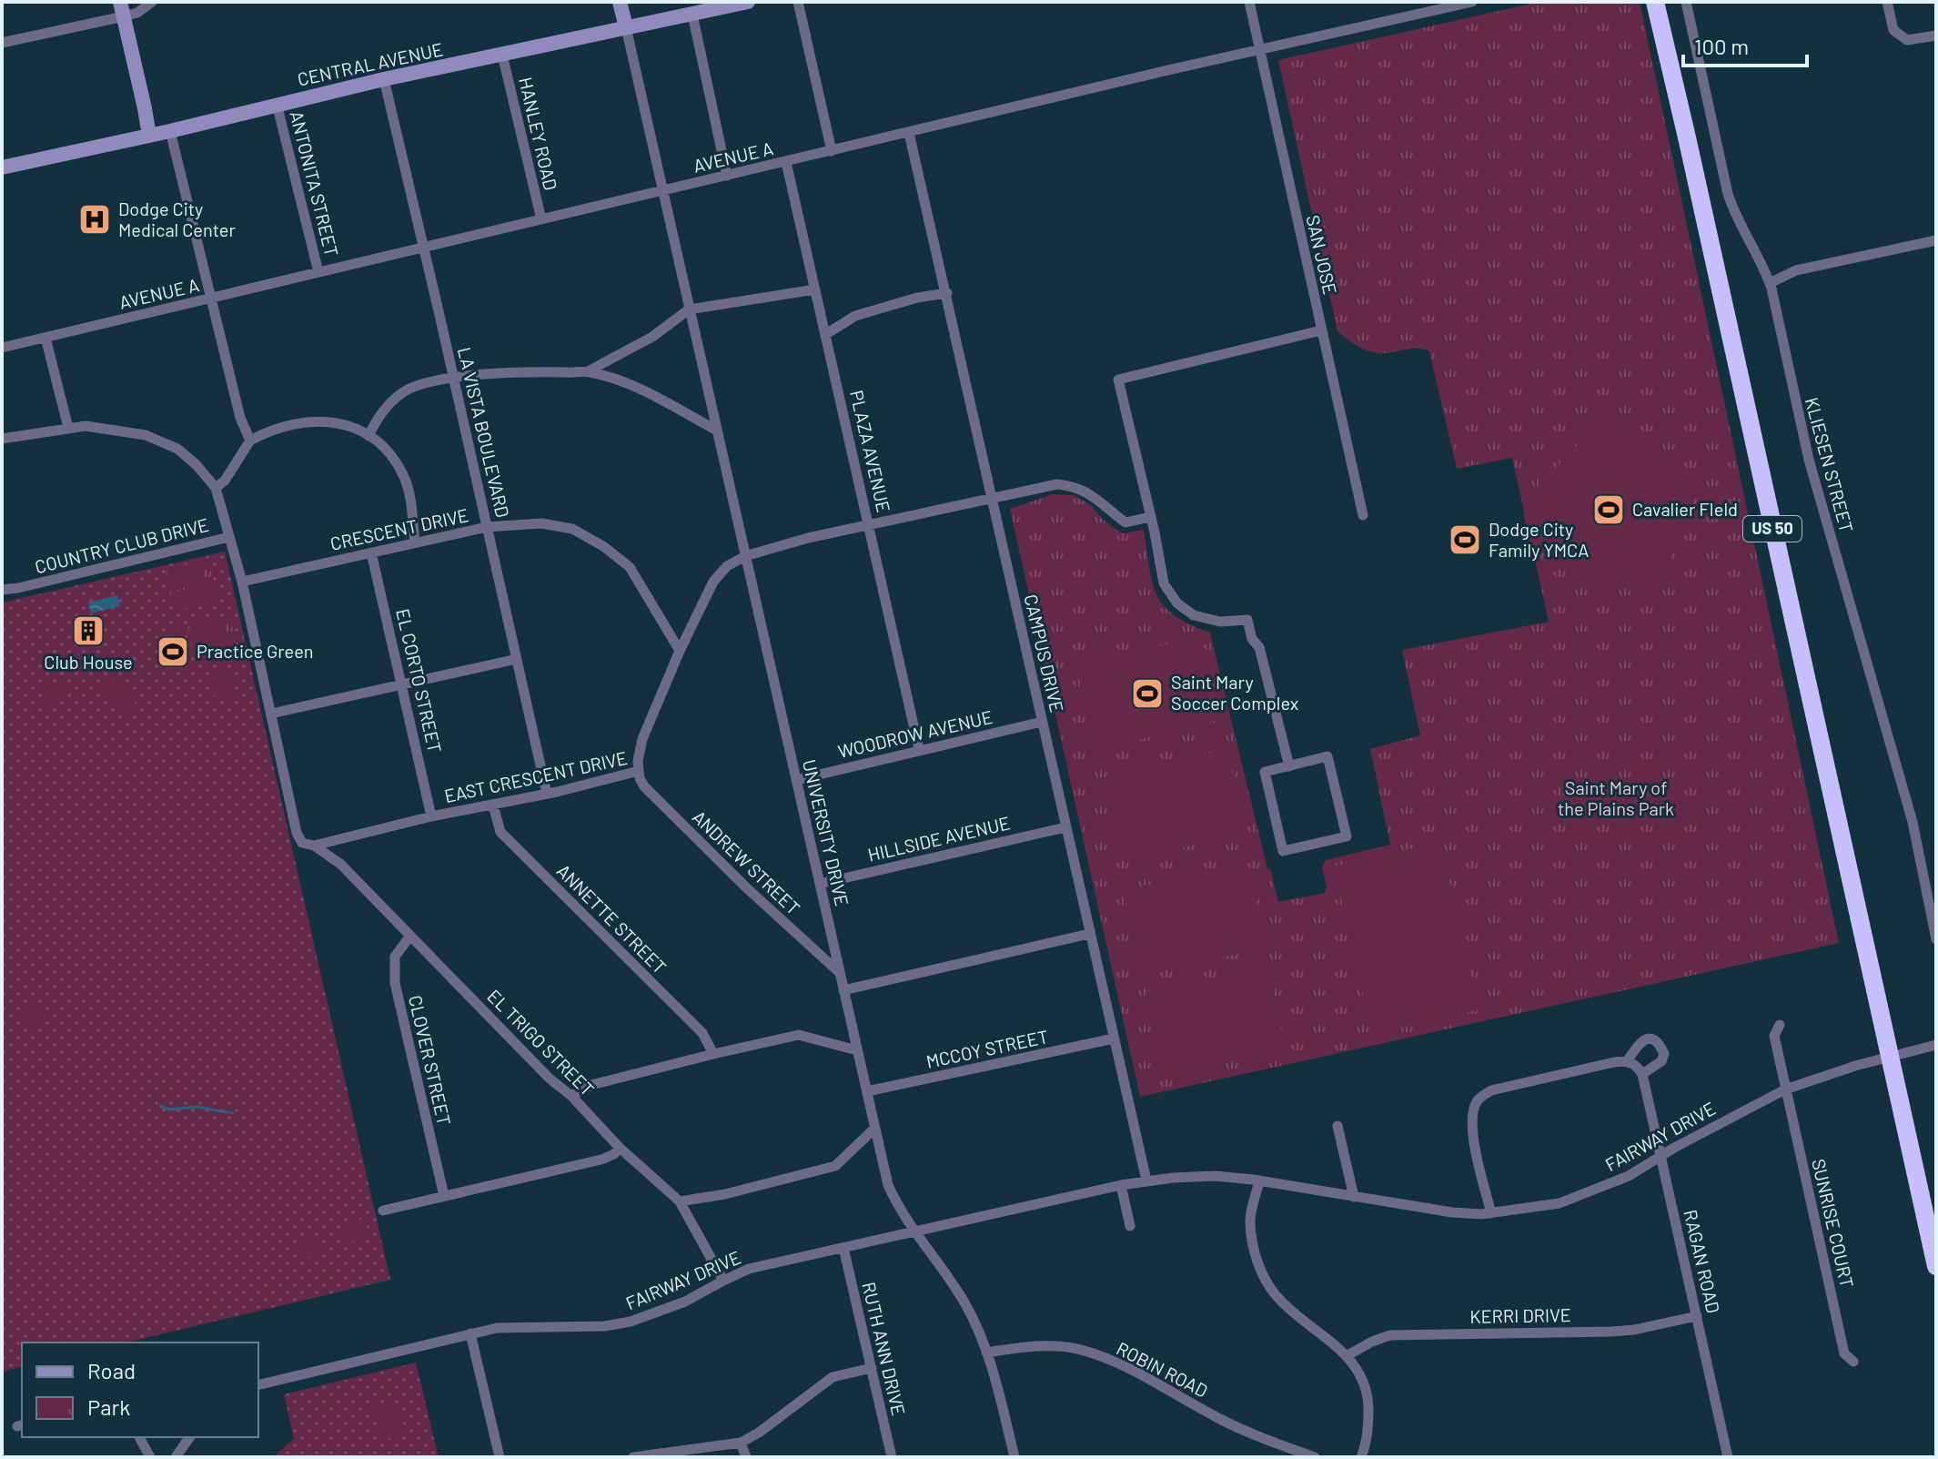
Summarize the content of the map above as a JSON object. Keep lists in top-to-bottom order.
{
  "streets": {
    "highway": ["US 50"],
    "street": [
      "CENTRAL AVENUE",
      "HANLEY ROAD",
      "AVENUE A",
      "ANTONITA STREET",
      "SAN JOSE",
      "LA VISTA BOULEVARD",
      "PLAZA AVENUE",
      "KLIESEN STREET",
      "CRESCENT DRIVE",
      "COUNTRY CLUB DRIVE",
      "CAMPUS DRIVE",
      "EL CORTO STREET",
      "WOODROW AVENUE",
      "EAST CRESCENT DRIVE",
      "UNIVERSITY DRIVE",
      "HILLSIDE AVENUE",
      "ANDREW STREET",
      "ANNETTE STREET",
      "EL TRIGO STREET",
      "MCCOY STREET",
      "CLOVER STREET",
      "FAIRWAY DRIVE",
      "SUNRISE COURT",
      "RAGAN ROAD",
      "KERRI DRIVE",
      "RUTH ANN DRIVE",
      "ROBIN ROAD"
    ]
  },
  "crossings": [
    ["CENTRAL AVENUE", "HANLEY ROAD"],
    ["CENTRAL AVENUE", "ANTONITA STREET"],
    ["CENTRAL AVENUE", "LA VISTA BOULEVARD"],
    ["CENTRAL AVENUE", "UNIVERSITY DRIVE"],
    ["HANLEY ROAD", "AVENUE A"],
    ["AVENUE A", "ANTONITA STREET"],
    ["AVENUE A", "SAN JOSE"],
    ["AVENUE A", "LA VISTA BOULEVARD"],
    ["AVENUE A", "PLAZA AVENUE"],
    ["AVENUE A", "CAMPUS DRIVE"],
    ["AVENUE A", "UNIVERSITY DRIVE"],
    ["LA VISTA BOULEVARD", "CRESCENT DRIVE"],
    ["LA VISTA BOULEVARD", "EAST CRESCENT DRIVE"],
    ["PLAZA AVENUE", "WOODROW AVENUE"],
    ["US 50", "FAIRWAY DRIVE"],
    ["CRESCENT DRIVE", "COUNTRY CLUB DRIVE"],
    ["CRESCENT DRIVE", "EL CORTO STREET"],
    ["CRESCENT DRIVE", "EAST CRESCENT DRIVE"],
    ["COUNTRY CLUB DRIVE", "EL CORTO STREET"],
    ["COUNTRY CLUB DRIVE", "EAST CRESCENT DRIVE"],
    ["COUNTRY CLUB DRIVE", "EL TRIGO STREET"],
    ["CAMPUS DRIVE", "WOODROW AVENUE"],
    ["CAMPUS DRIVE", "HILLSIDE AVENUE"],
    ["CAMPUS DRIVE", "MCCOY STREET"],
    ["CAMPUS DRIVE", "FAIRWAY DRIVE"],
    ["EL CORTO STREET", "EAST CRESCENT DRIVE"],
    ["WOODROW AVENUE", "UNIVERSITY DRIVE"],
    ["EAST CRESCENT DRIVE", "UNIVERSITY DRIVE"],
    ["EAST CRESCENT DRIVE", "ANDREW STREET"],
    ["EAST CRESCENT DRIVE", "ANNETTE STREET"],
    ["EAST CRESCENT DRIVE", "EL TRIGO STREET"],
    ["UNIVERSITY DRIVE", "HILLSIDE AVENUE"],
    ["UNIVERSITY DRIVE", "ANDREW STREET"],
    ["UNIVERSITY DRIVE", "MCCOY STREET"],
    ["UNIVERSITY DRIVE", "FAIRWAY DRIVE"],
    ["UNIVERSITY DRIVE", "ROBIN ROAD"],
    ["EL TRIGO STREET", "CLOVER STREET"],
    ["EL TRIGO STREET", "FAIRWAY DRIVE"],
    ["FAIRWAY DRIVE", "SUNRISE COURT"],
    ["FAIRWAY DRIVE", "RAGAN ROAD"],
    ["FAIRWAY DRIVE", "RUTH ANN DRIVE"],
    ["RAGAN ROAD", "KERRI DRIVE"]
  ],
  "parks": ["Saint Mary of the Plains Park"],
  "places": {
    "hospital": ["Dodge City Medical Center"],
    "sports": [
      "Cavalier FIeld",
      "Dodge City Family YMCA",
      "Practice Green",
      "Saint Mary Soccer Complex"
    ],
    "building": ["Club House"]
  },
  "legend": ["Road", "Park"],
  "scale_bar": "100 m"
}
